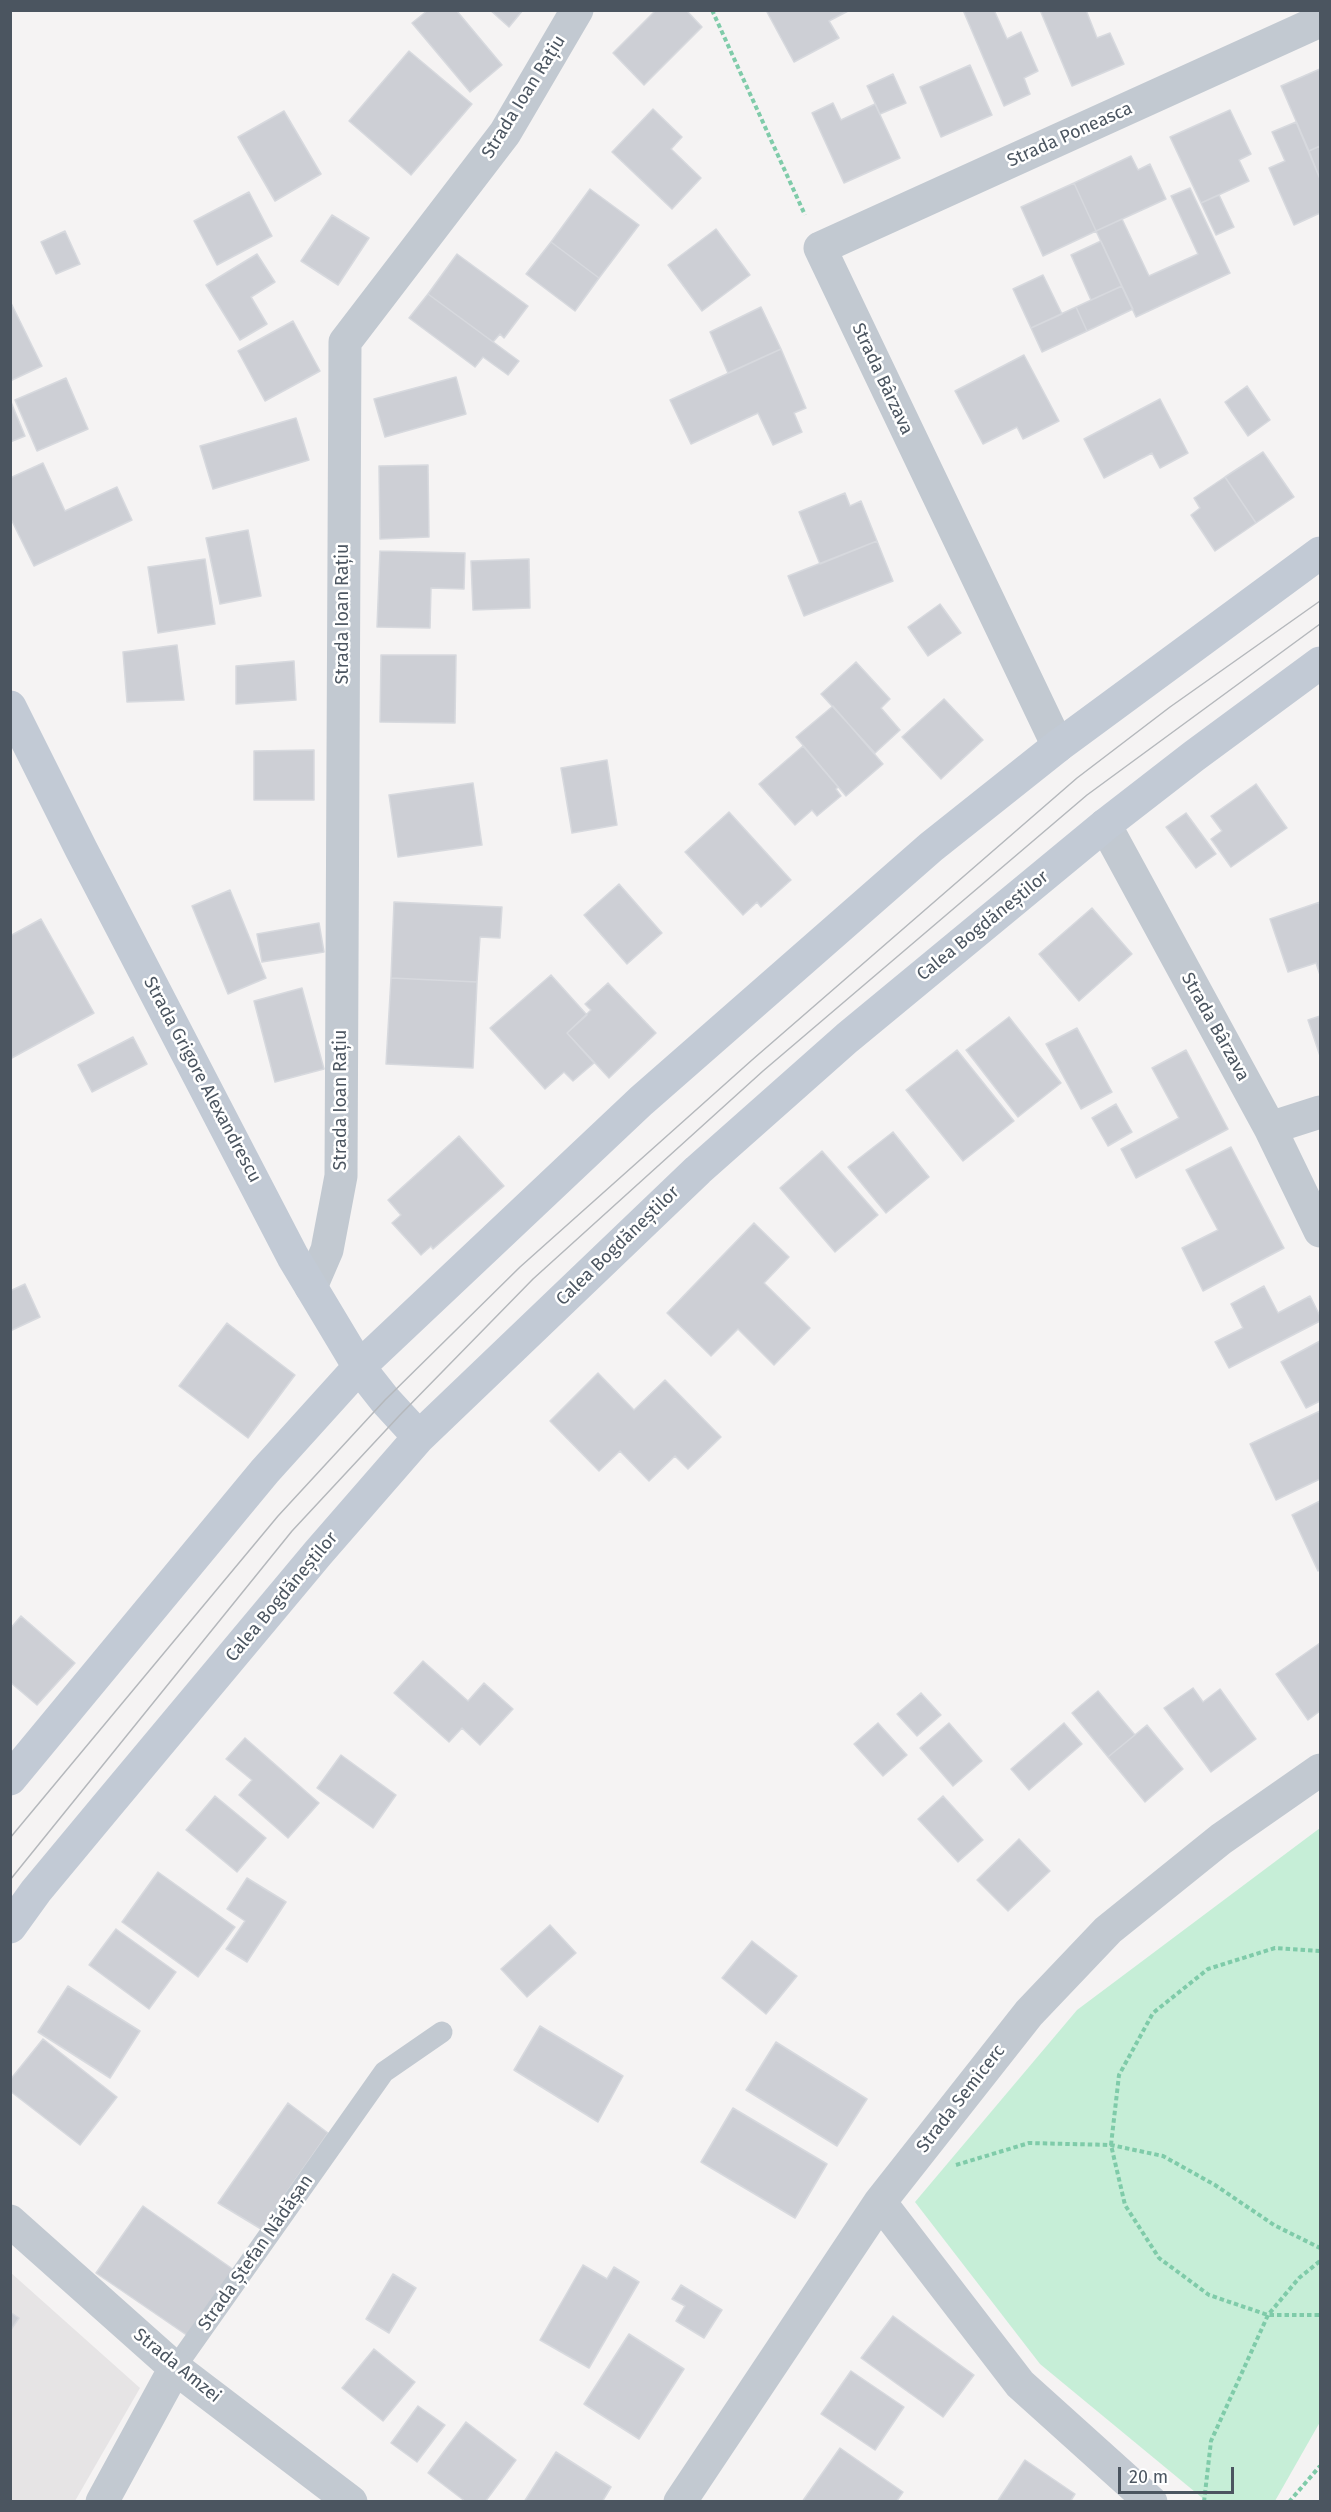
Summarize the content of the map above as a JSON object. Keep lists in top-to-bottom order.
{
  "streets": {
    "main road": ["Calea Bogdăneștilor", "Strada Grigore Alexandrescu"],
    "street": [
      "Strada Ioan Rațiu",
      "Strada Poneasca",
      "Strada Bârzava",
      "Strada Semicerc",
      "Strada Ștefan Nădășan",
      "Strada Amzei"
    ]
  },
  "crossings": [
    ["Strada Ioan Rațiu", "Strada Grigore Alexandrescu"],
    ["Strada Poneasca", "Strada Bârzava"],
    ["Strada Bârzava", "Calea Bogdăneștilor"],
    ["Calea Bogdăneștilor", "Strada Grigore Alexandrescu"],
    ["Strada Ștefan Nădășan", "Strada Amzei"]
  ],
  "scale_bar": "20 m"
}
